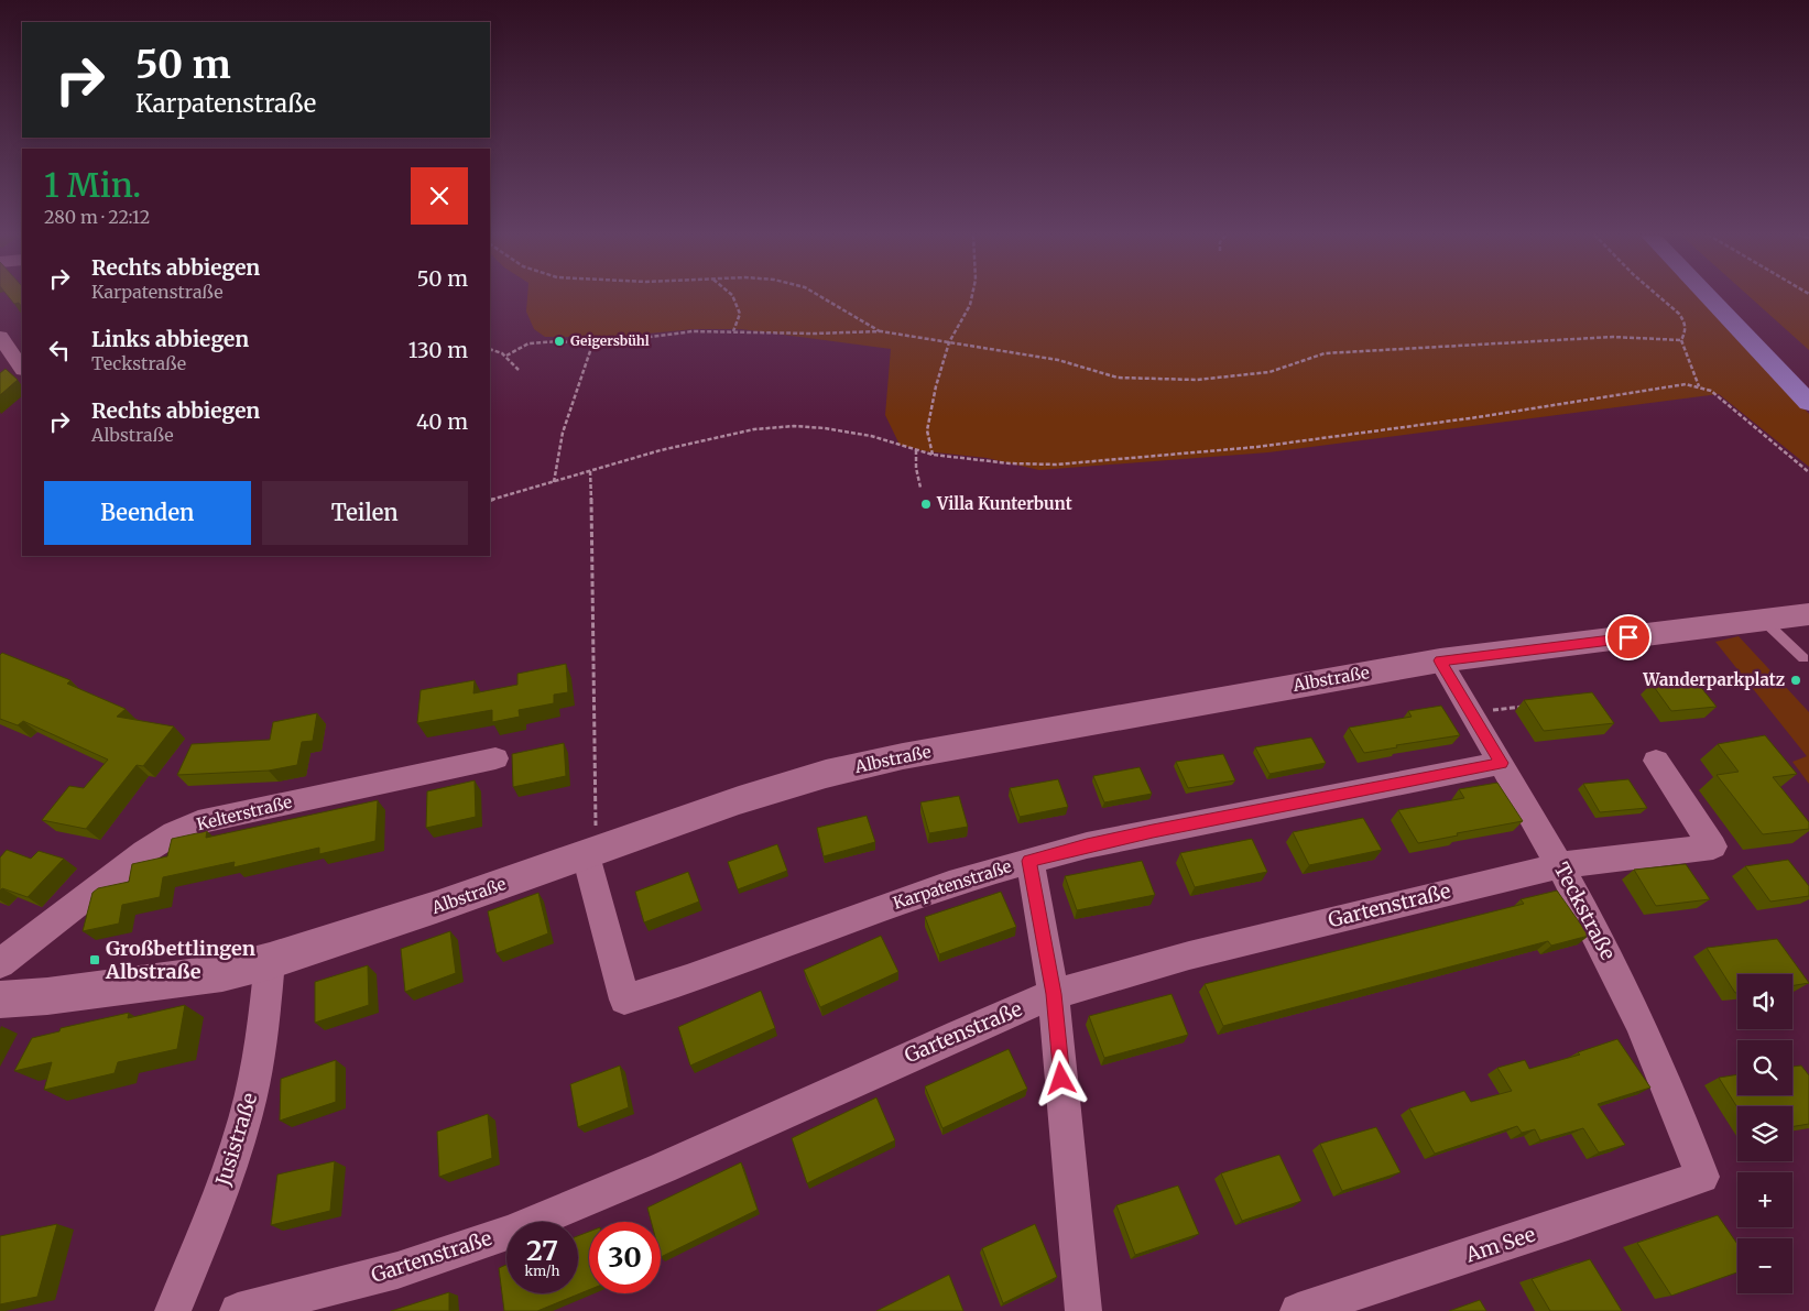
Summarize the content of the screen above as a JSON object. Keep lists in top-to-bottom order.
{
  "streets": {
    "street": [
      "Albstraße",
      "Kelterstraße",
      "Karpatenstraße",
      "Gartenstraße",
      "Teckstraße",
      "Jusistraße",
      "Am See"
    ]
  },
  "crossings": [
    ["Albstraße", "Karpatenstraße"],
    ["Albstraße", "Teckstraße"],
    ["Albstraße", "Jusistraße"],
    ["Karpatenstraße", "Teckstraße"],
    ["Gartenstraße", "Teckstraße"],
    ["Teckstraße", "Am See"]
  ],
  "places": {
    "other": ["Geigersbühl", "Villa Kunterbunt", "Wanderparkplatz"],
    "transit": ["Großbettlingen Albstraße"]
  },
  "page": {
    "turn": ["50 m", "Karpatenstraße"],
    "heading": ["1 Min.", "280 m · 22:12"],
    "list": [
      {
        "name": "Rechts abbiegen",
        "note": "Karpatenstraße",
        "value": "50 m"
      },
      {
        "name": "Links abbiegen",
        "note": "Teckstraße",
        "value": "130 m"
      },
      {
        "name": "Rechts abbiegen",
        "note": "Albstraße",
        "value": "40 m"
      }
    ],
    "buttons": ["Beenden", "Teilen"],
    "map_buttons": ["+", "−"],
    "speed": "27 km/h",
    "limit": "30"
  }
}
